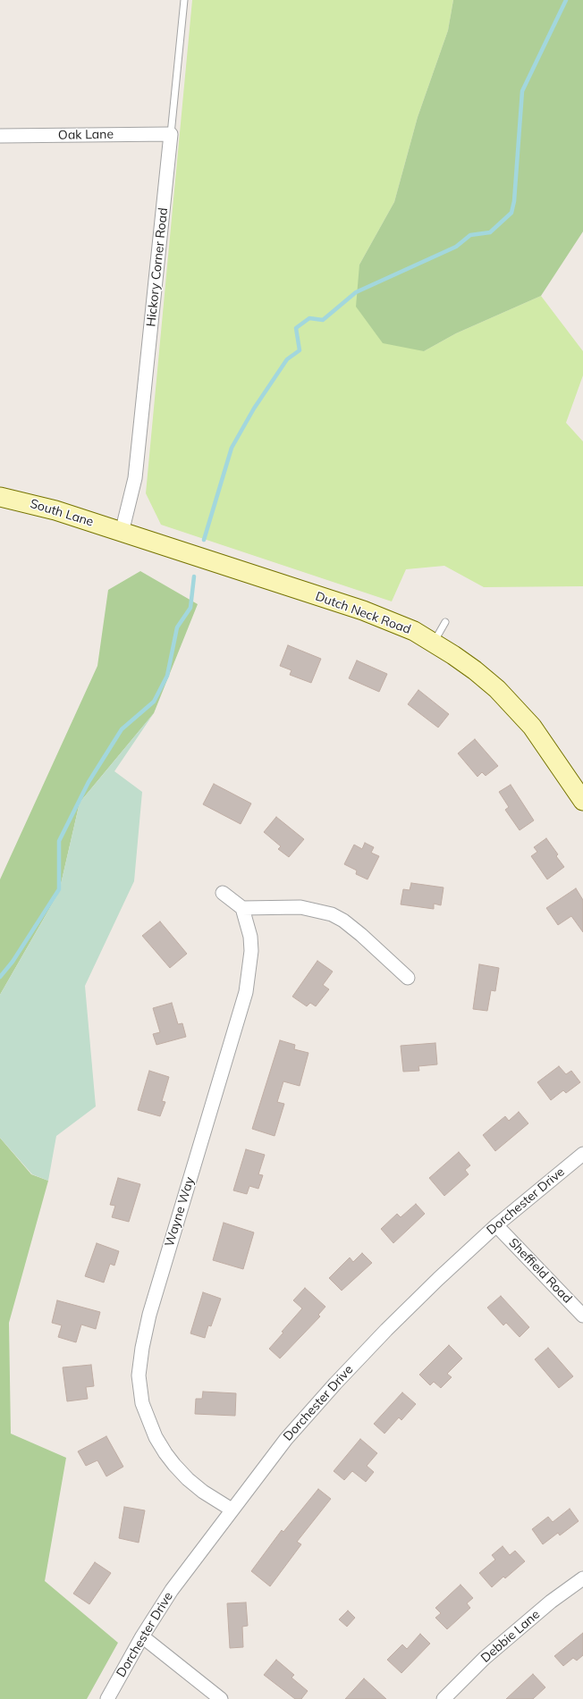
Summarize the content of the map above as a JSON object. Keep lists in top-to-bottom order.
{
  "streets": {
    "street": [
      "Oak Lane",
      "Hickory Corner Road",
      "South Lane",
      "Dutch Neck Road",
      "Dorchester Drive",
      "Wayne Way",
      "Sheffield Road",
      "Debbie Lane"
    ]
  },
  "crossings": [
    ["Oak Lane", "Hickory Corner Road"],
    ["Hickory Corner Road", "South Lane"],
    ["Hickory Corner Road", "Dutch Neck Road"],
    ["South Lane", "Dutch Neck Road"],
    ["Dorchester Drive", "Wayne Way"],
    ["Dorchester Drive", "Sheffield Road"]
  ]
}
